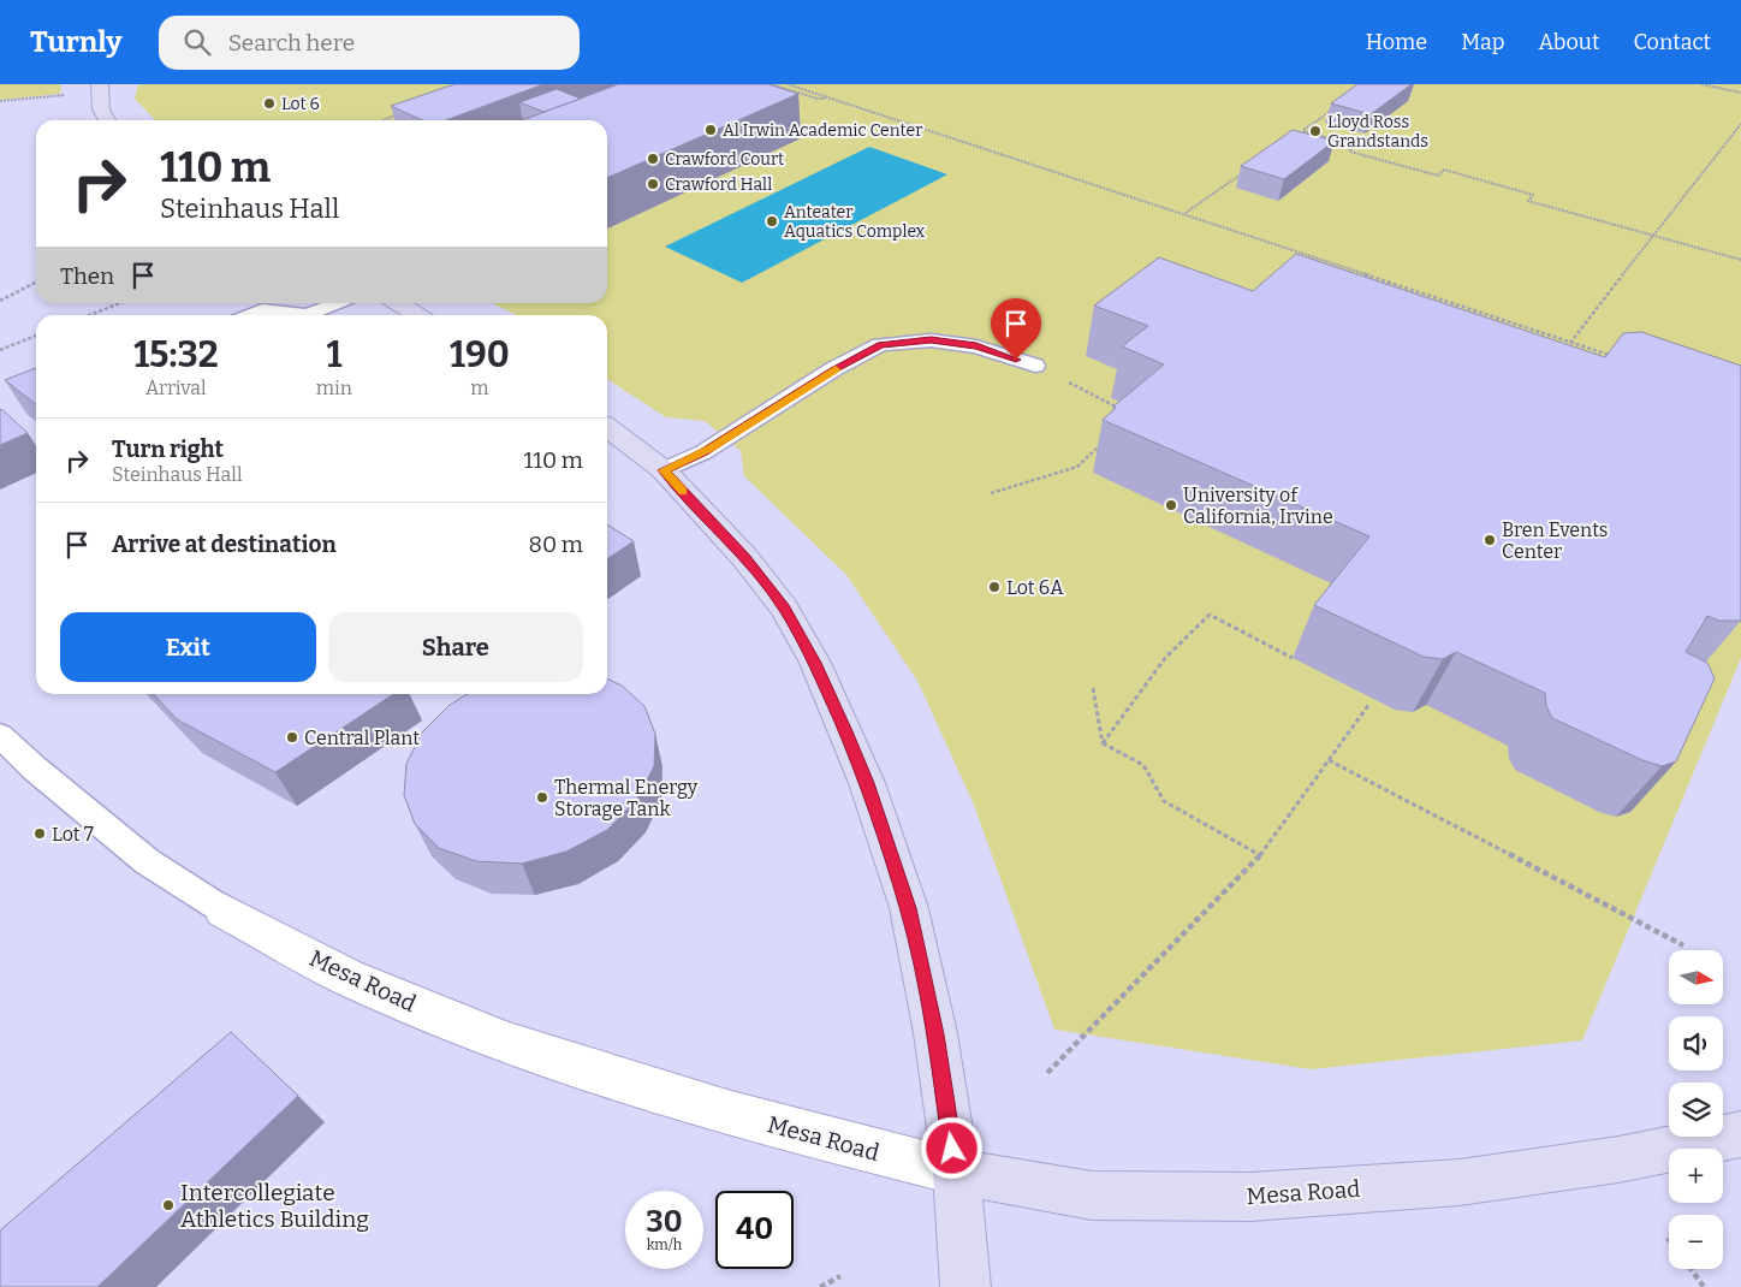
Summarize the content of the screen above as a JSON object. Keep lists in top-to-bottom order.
{
  "streets": {
    "street": ["Mesa Road"]
  },
  "places": [
    "Lot 6",
    "Al Irwin Academic Center",
    "Lloyd Ross Grandstands",
    "Crawford Court",
    "Crawford Hall",
    "Anteater Aquatics Complex",
    "University of California, Irvine",
    "Bren Events Center",
    "Lot 6A",
    "Central Plant",
    "Thermal Energy Storage Tank",
    "Lot 7",
    "Intercollegiate Athletics Building"
  ],
  "north": "right",
  "page": {
    "header": "Turnly",
    "search": "Search here",
    "nav": [
      "Home",
      "Map",
      "About",
      "Contact"
    ],
    "turn": ["110 m", "Steinhaus Hall"],
    "then": "Then",
    "eta": [
      "15:32",
      "Arrival",
      "1",
      "min",
      "190",
      "m"
    ],
    "list": [
      {
        "name": "Turn right",
        "note": "Steinhaus Hall",
        "value": "110 m"
      },
      {
        "name": "Arrive at destination",
        "value": "80 m"
      }
    ],
    "buttons": ["Exit", "Share"],
    "map_buttons": ["+", "−"],
    "speed": "30 km/h",
    "limit": "40"
  }
}
